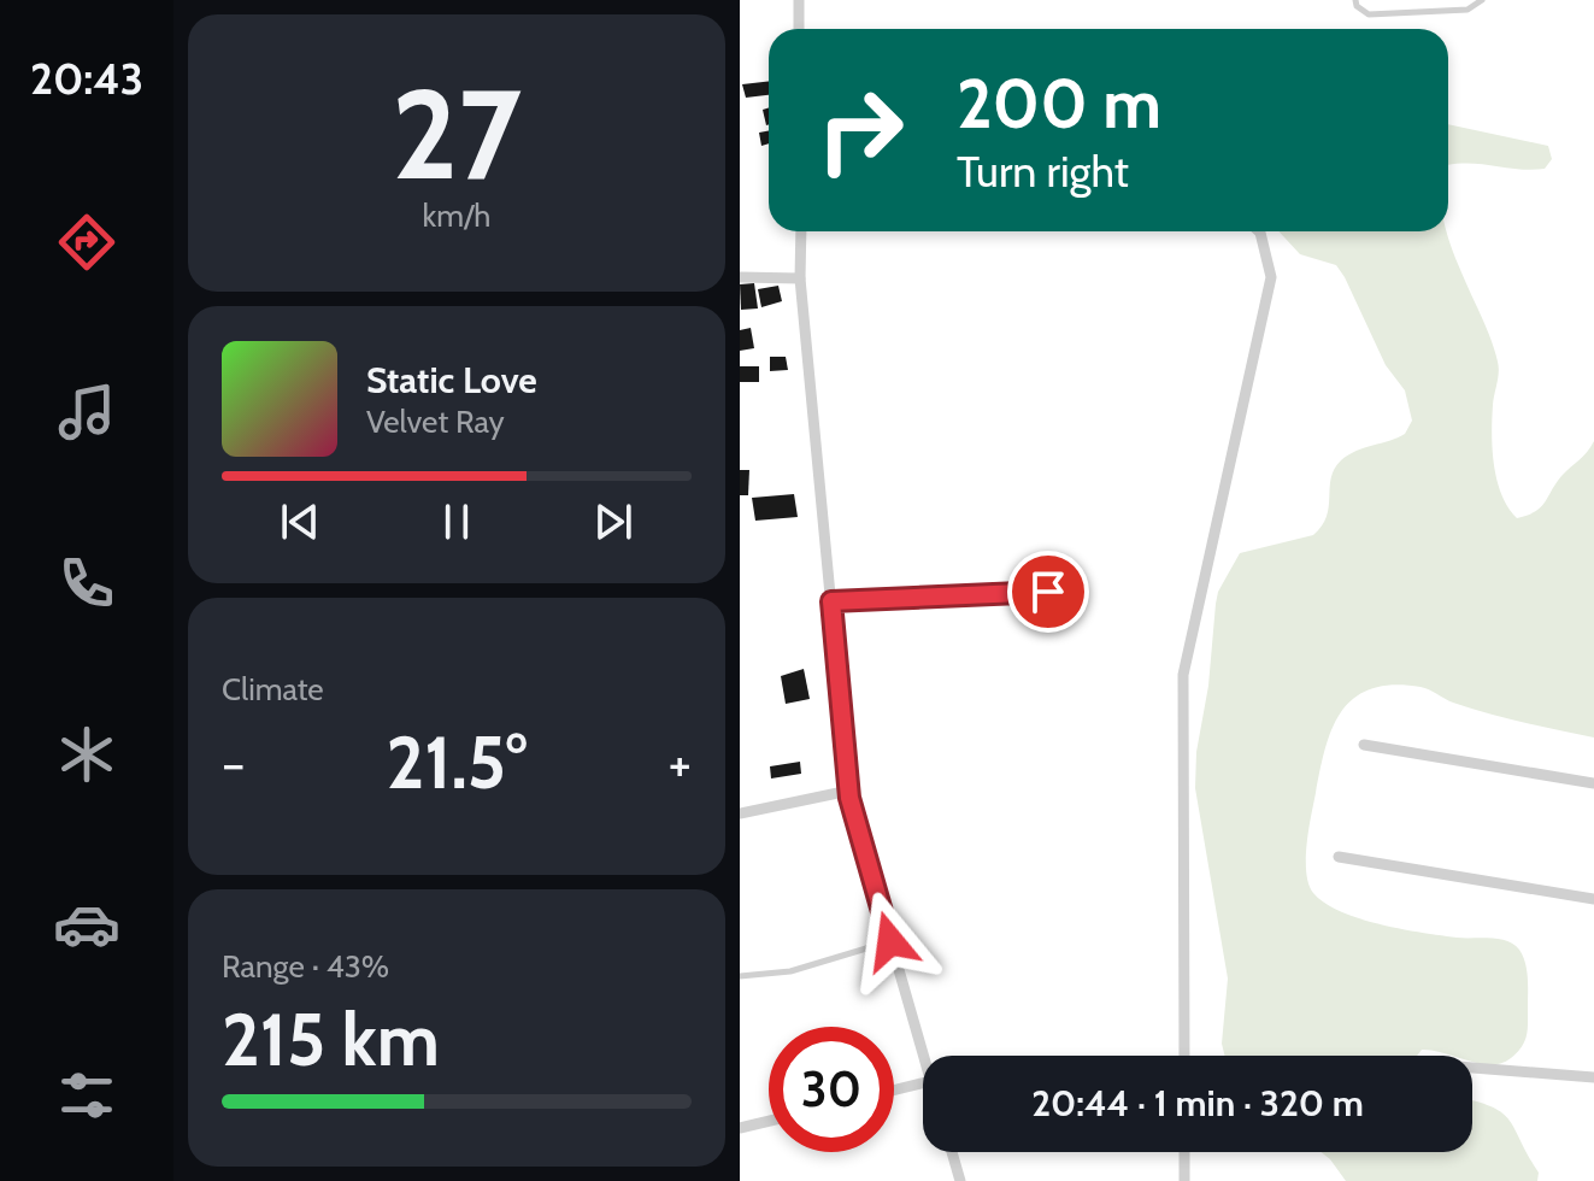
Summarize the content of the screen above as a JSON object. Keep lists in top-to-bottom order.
{
  "page": {
    "tabs": "20:43",
    "tile": [
      ["27", "km/h"],
      "Climate",
      ["Range · 43%", "215 km"]
    ],
    "turn": ["200 m", "Turn right"],
    "song": ["Static Love", "Velvet Ray"],
    "heat": ["−", "21.5°", "+"],
    "limit": "30",
    "trip": "20:44 · 1 min · 320 m"
  }
}
